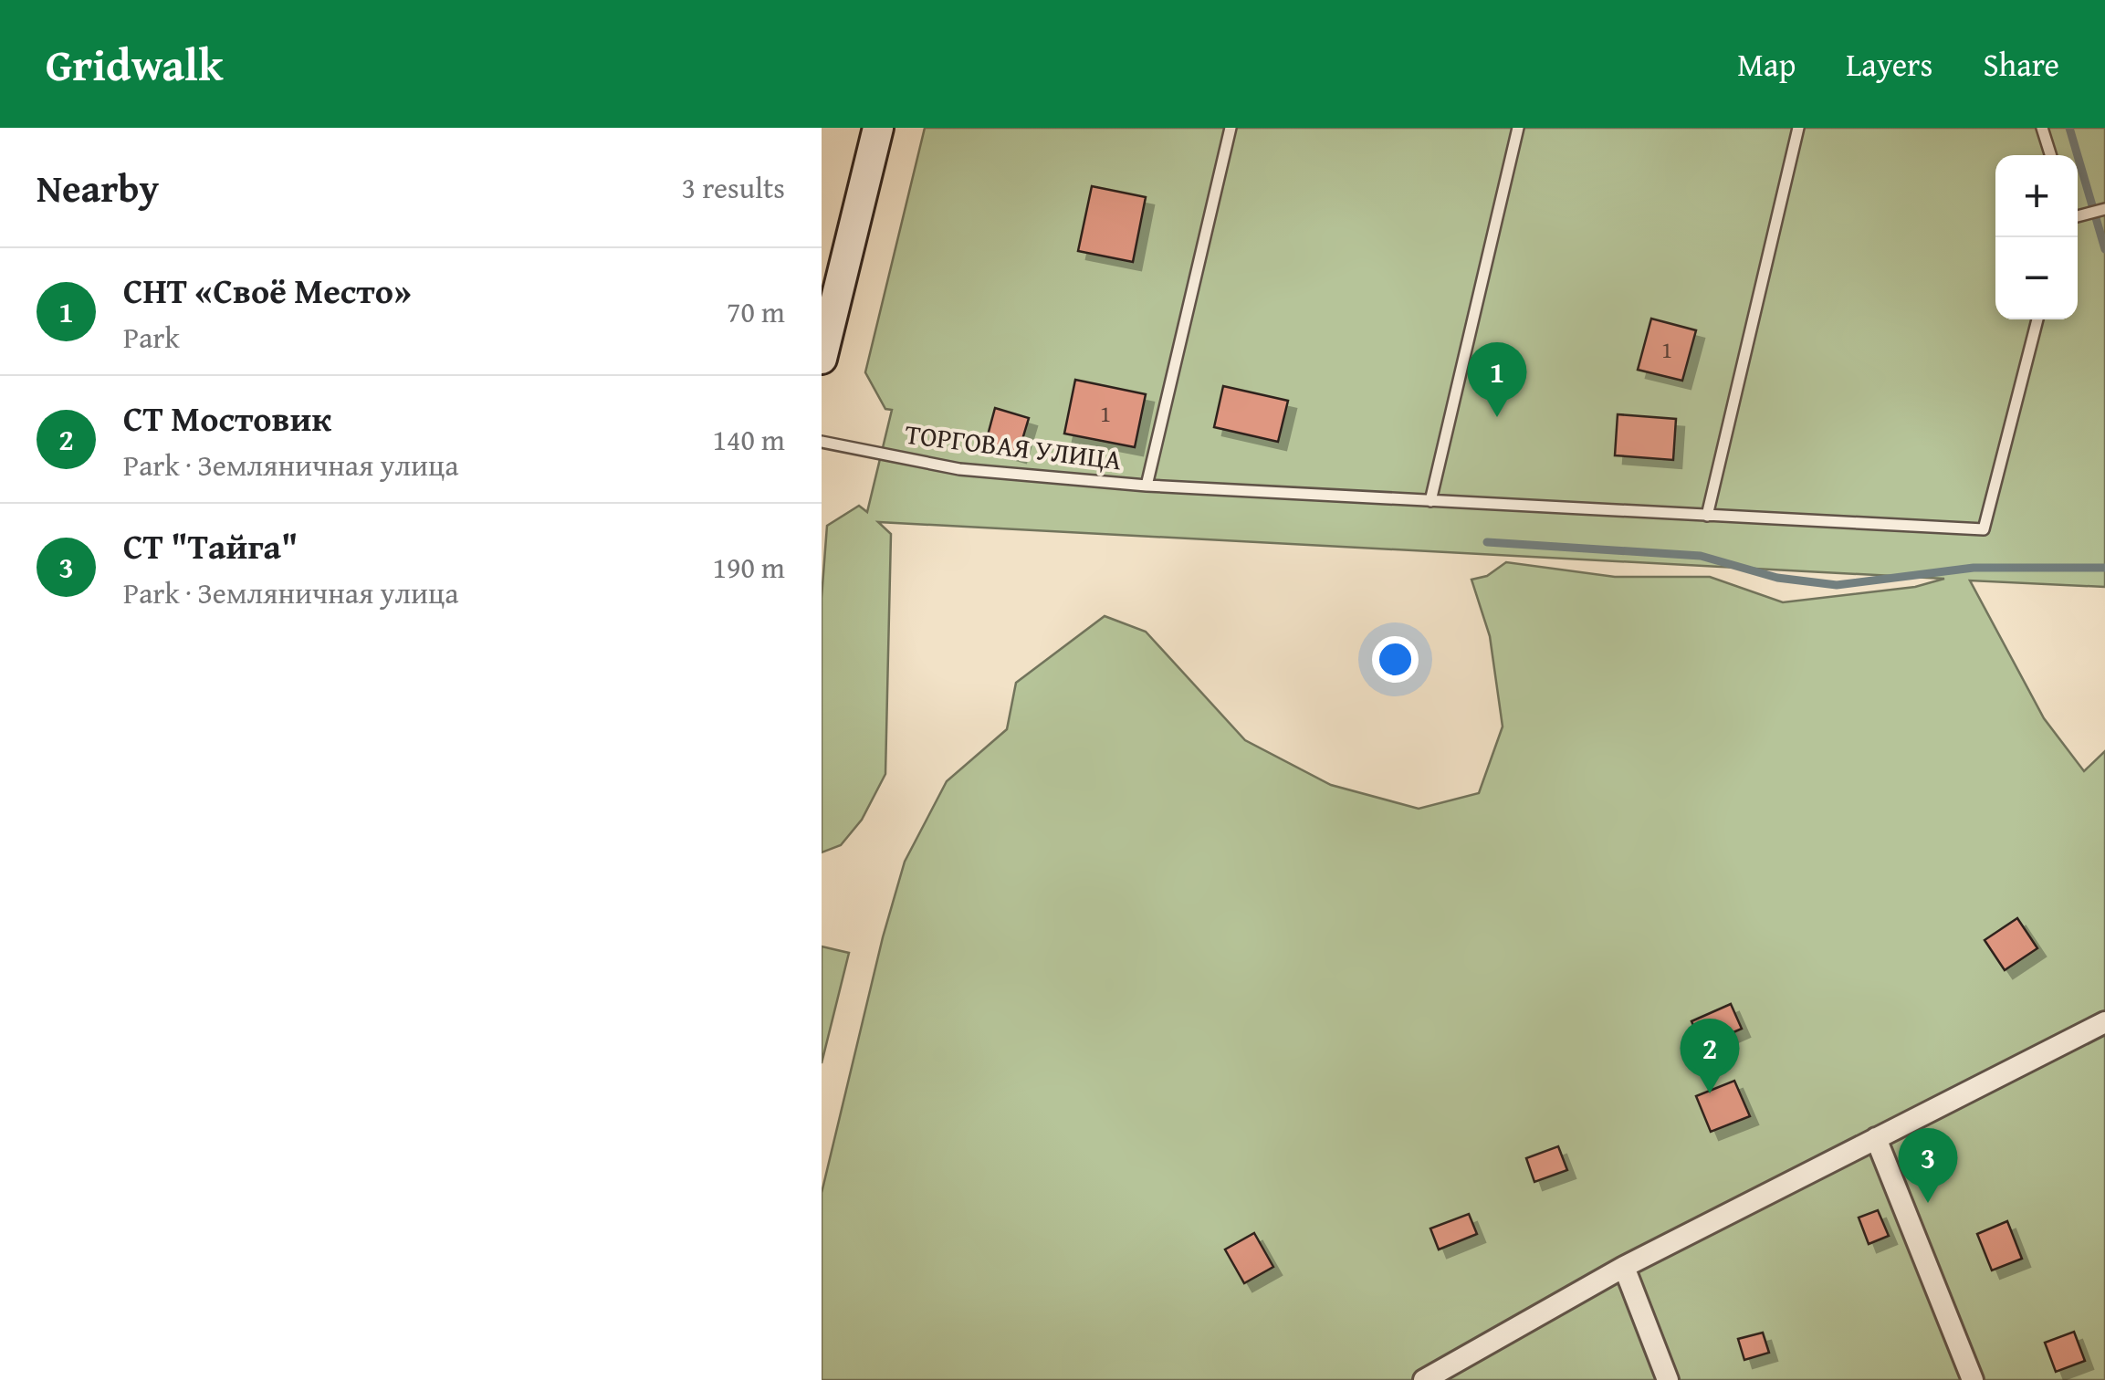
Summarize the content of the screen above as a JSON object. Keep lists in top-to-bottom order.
{
  "streets": {
    "lane": ["ТОРГОВАЯ УЛИЦА"]
  },
  "house_numbers": ["1", "1"],
  "page": {
    "header": "Gridwalk",
    "nav": ["Map", "Layers", "Share"],
    "heading": ["Nearby", "3 results"],
    "map_buttons": ["+", "−"],
    "list": [
      {
        "mark": "1",
        "name": "СНТ «Своё Место»",
        "note": "Park",
        "value": "70 m"
      },
      {
        "mark": "2",
        "name": "СТ Мостовик",
        "note": "Park · Земляничная улица",
        "value": "140 m"
      },
      {
        "mark": "3",
        "name": "СТ \"Тайга\"",
        "note": "Park · Земляничная улица",
        "value": "190 m"
      }
    ],
    "pins": ["1", "2", "3"]
  }
}
